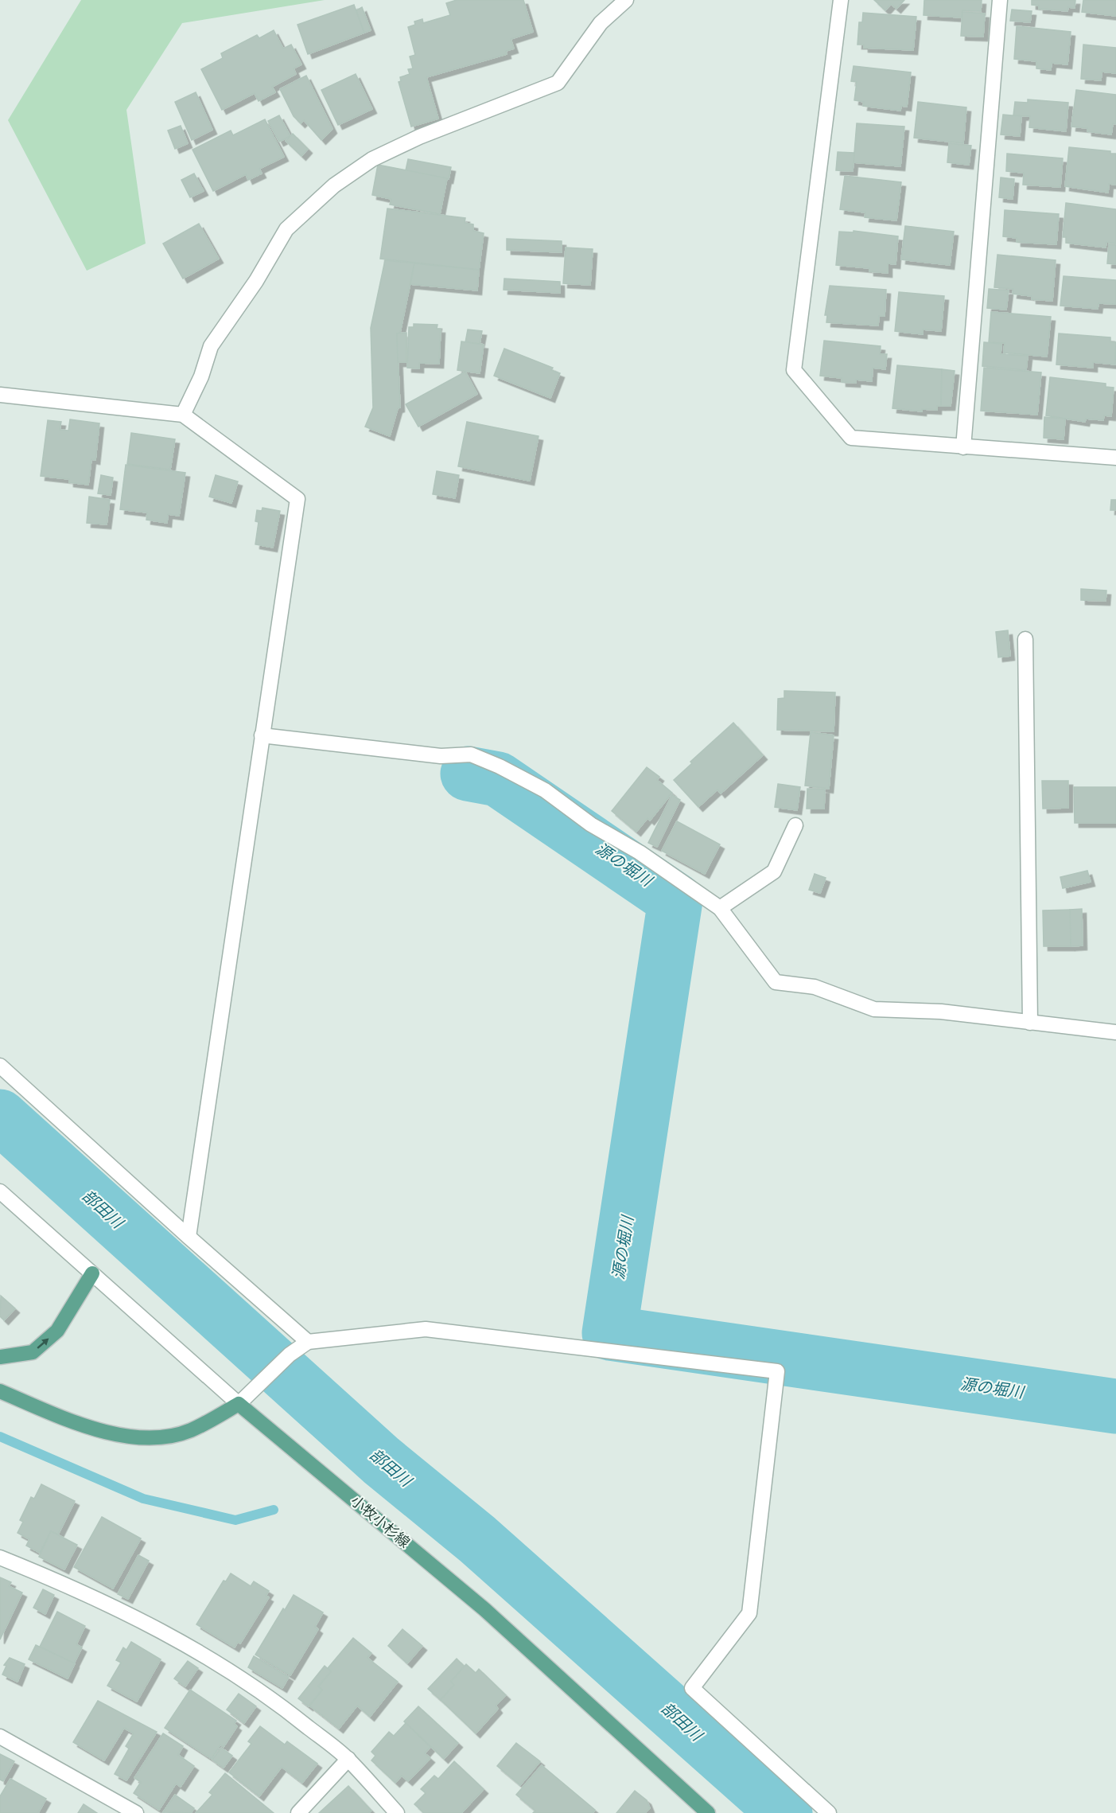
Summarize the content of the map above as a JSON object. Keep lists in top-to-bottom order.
{
  "streets": {
    "main road": ["小牧小杉線"]
  },
  "water": ["源の堀川", "部田川"]
}
